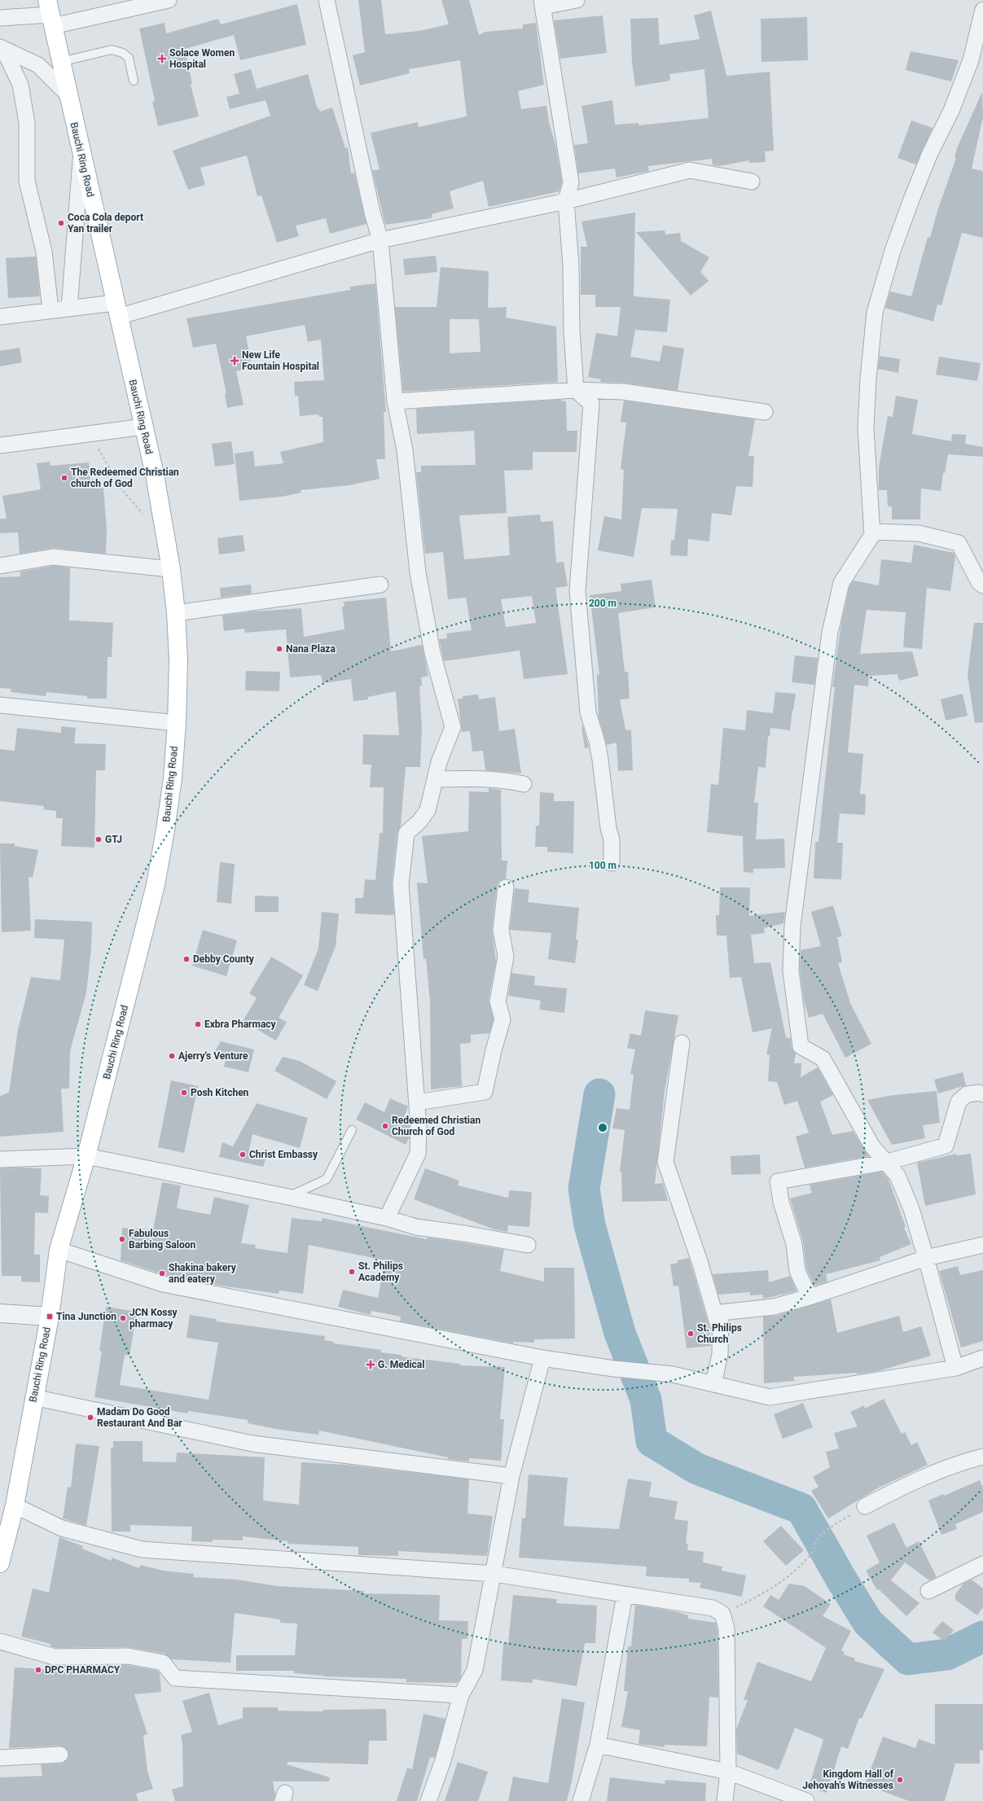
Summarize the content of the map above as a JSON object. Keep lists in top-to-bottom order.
{
  "streets": {
    "main road": ["Bauchi Ring Road"]
  },
  "places": {
    "health": ["Solace Women Hospital", "New Life Fountain Hospital", "G. Medical"],
    "other": [
      "Coca Cola deport Yan trailer",
      "The Redeemed Christian church of God",
      "Nana Plaza",
      "GTJ",
      "Debby County",
      "Exbra Pharmacy",
      "Ajerry's Venture",
      "Posh Kitchen",
      "Redeemed Christian Church of God",
      "Christ Embassy",
      "Fabulous Barbing Saloon",
      "St. Philips Academy",
      "Shakina bakery and eatery",
      "JCN Kossy pharmacy",
      "St. Philips Church",
      "Madam Do Good Restaurant And Bar",
      "DPC PHARMACY",
      "Kingdom Hall of Jehovah's Witnesses"
    ],
    "transit": ["Tina Junction"]
  },
  "rings": ["200 m", "100 m"]
}
